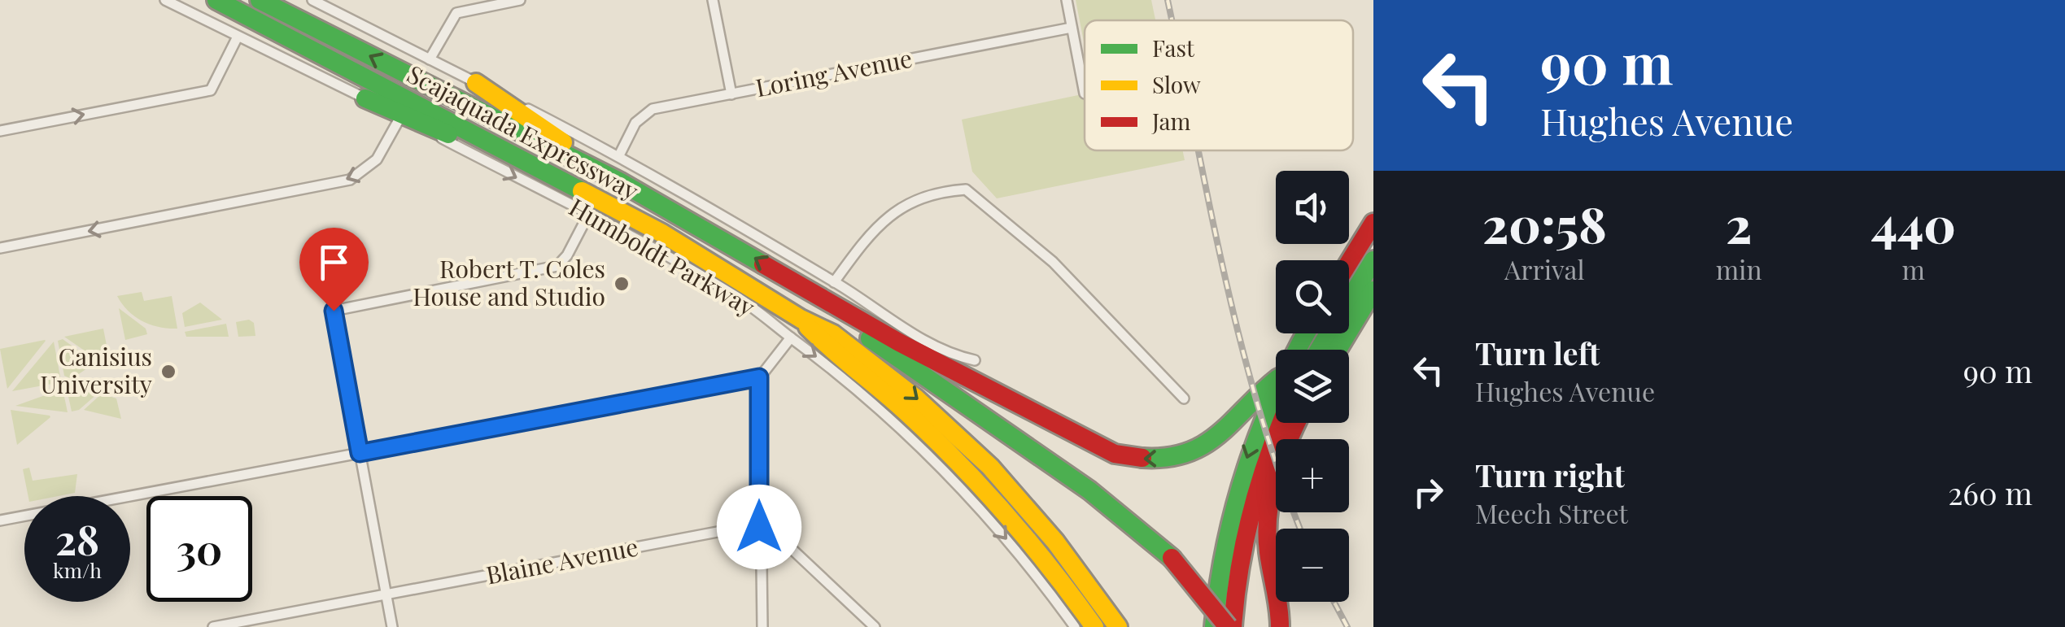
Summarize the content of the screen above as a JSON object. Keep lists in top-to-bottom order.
{
  "streets": {
    "highway": ["Scajaquada Expressway"],
    "street": ["Loring Avenue", "Humboldt Parkway", "Blaine Avenue"]
  },
  "places": ["Robert T. Coles House and Studio", "Canisius University"],
  "legend": ["Fast", "Slow", "Jam"],
  "page": {
    "turn": ["90 m", "Hughes Avenue"],
    "map_buttons": ["+", "−"],
    "eta": [
      "20:58",
      "Arrival",
      "2",
      "min",
      "440",
      "m"
    ],
    "list": [
      {
        "name": "Turn left",
        "note": "Hughes Avenue",
        "value": "90 m"
      },
      {
        "name": "Turn right",
        "note": "Meech Street",
        "value": "260 m"
      }
    ],
    "speed": "28 km/h",
    "limit": "30"
  }
}
